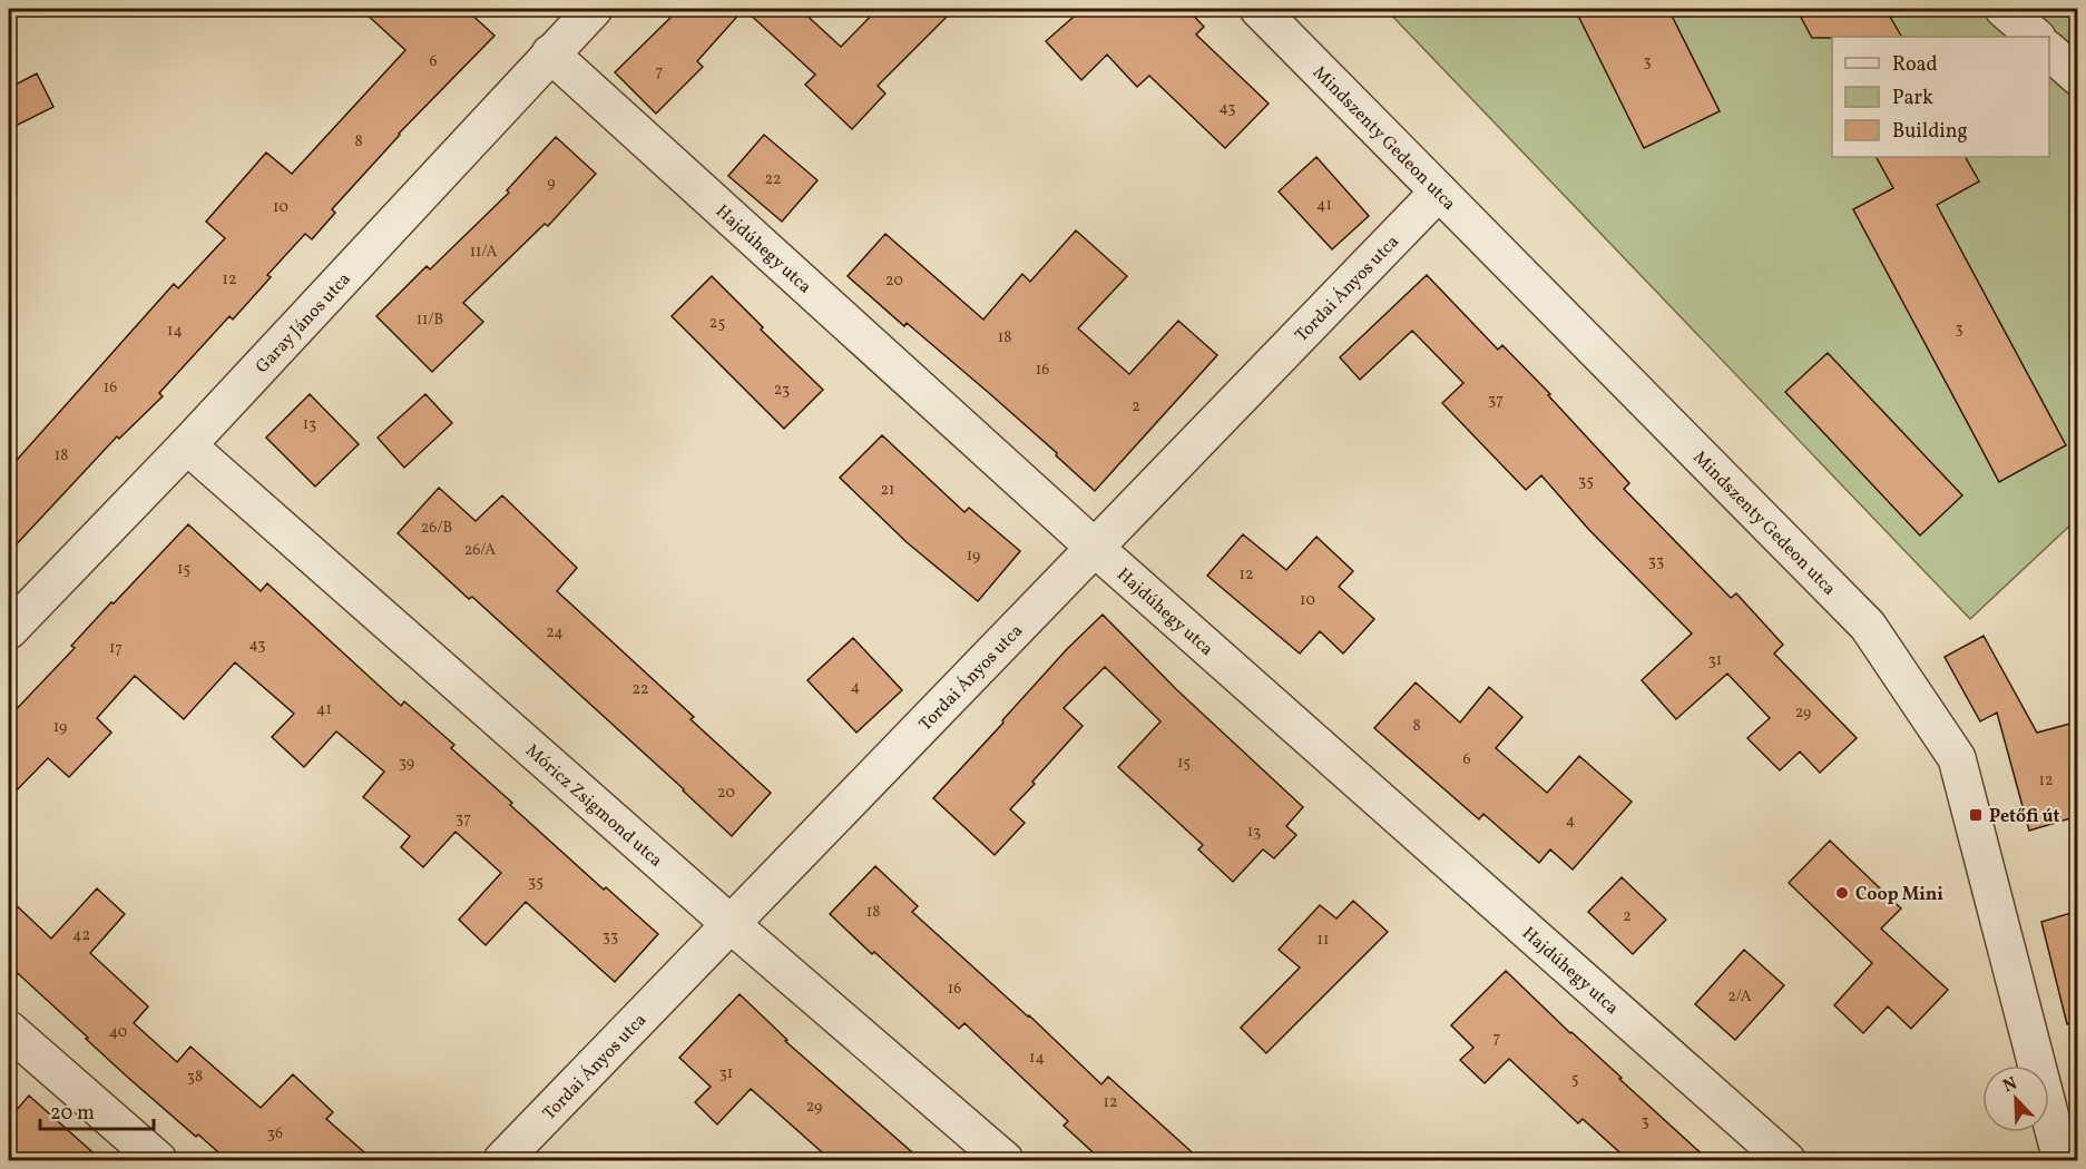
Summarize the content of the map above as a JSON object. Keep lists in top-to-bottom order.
{
  "streets": {
    "street": [
      "Mindszenty Gedeon utca",
      "Hajdúhegy utca",
      "Tordai Ányos utca",
      "Garay János utca",
      "Móricz Zsigmond utca"
    ]
  },
  "crossings": [
    ["Mindszenty Gedeon utca", "Tordai Ányos utca"],
    ["Hajdúhegy utca", "Tordai Ányos utca"],
    ["Hajdúhegy utca", "Garay János utca"],
    ["Tordai Ányos utca", "Móricz Zsigmond utca"],
    ["Garay János utca", "Móricz Zsigmond utca"]
  ],
  "places": {
    "transit": ["Petőfi út"],
    "other": ["Coop Mini"]
  },
  "house_numbers": [
    "6",
    "3",
    "7",
    "43",
    "8",
    "22",
    "9",
    "41",
    "10",
    "11/A",
    "12",
    "20",
    "11/B",
    "25",
    "3",
    "14",
    "18",
    "16",
    "16",
    "23",
    "37",
    "2",
    "13",
    "18",
    "35",
    "21",
    "26/B",
    "26/A",
    "19",
    "33",
    "15",
    "12",
    "10",
    "24",
    "43",
    "17",
    "31",
    "4",
    "22",
    "41",
    "29",
    "8",
    "19",
    "6",
    "39",
    "15",
    "12",
    "20",
    "37",
    "4",
    "13",
    "35",
    "18",
    "2",
    "42",
    "33",
    "11",
    "16",
    "2/A",
    "40",
    "7",
    "14",
    "31",
    "38",
    "5",
    "12",
    "29",
    "3",
    "36"
  ],
  "legend": ["Road", "Park", "Building"],
  "scale_bar": "20 m",
  "north": "top left"
}
